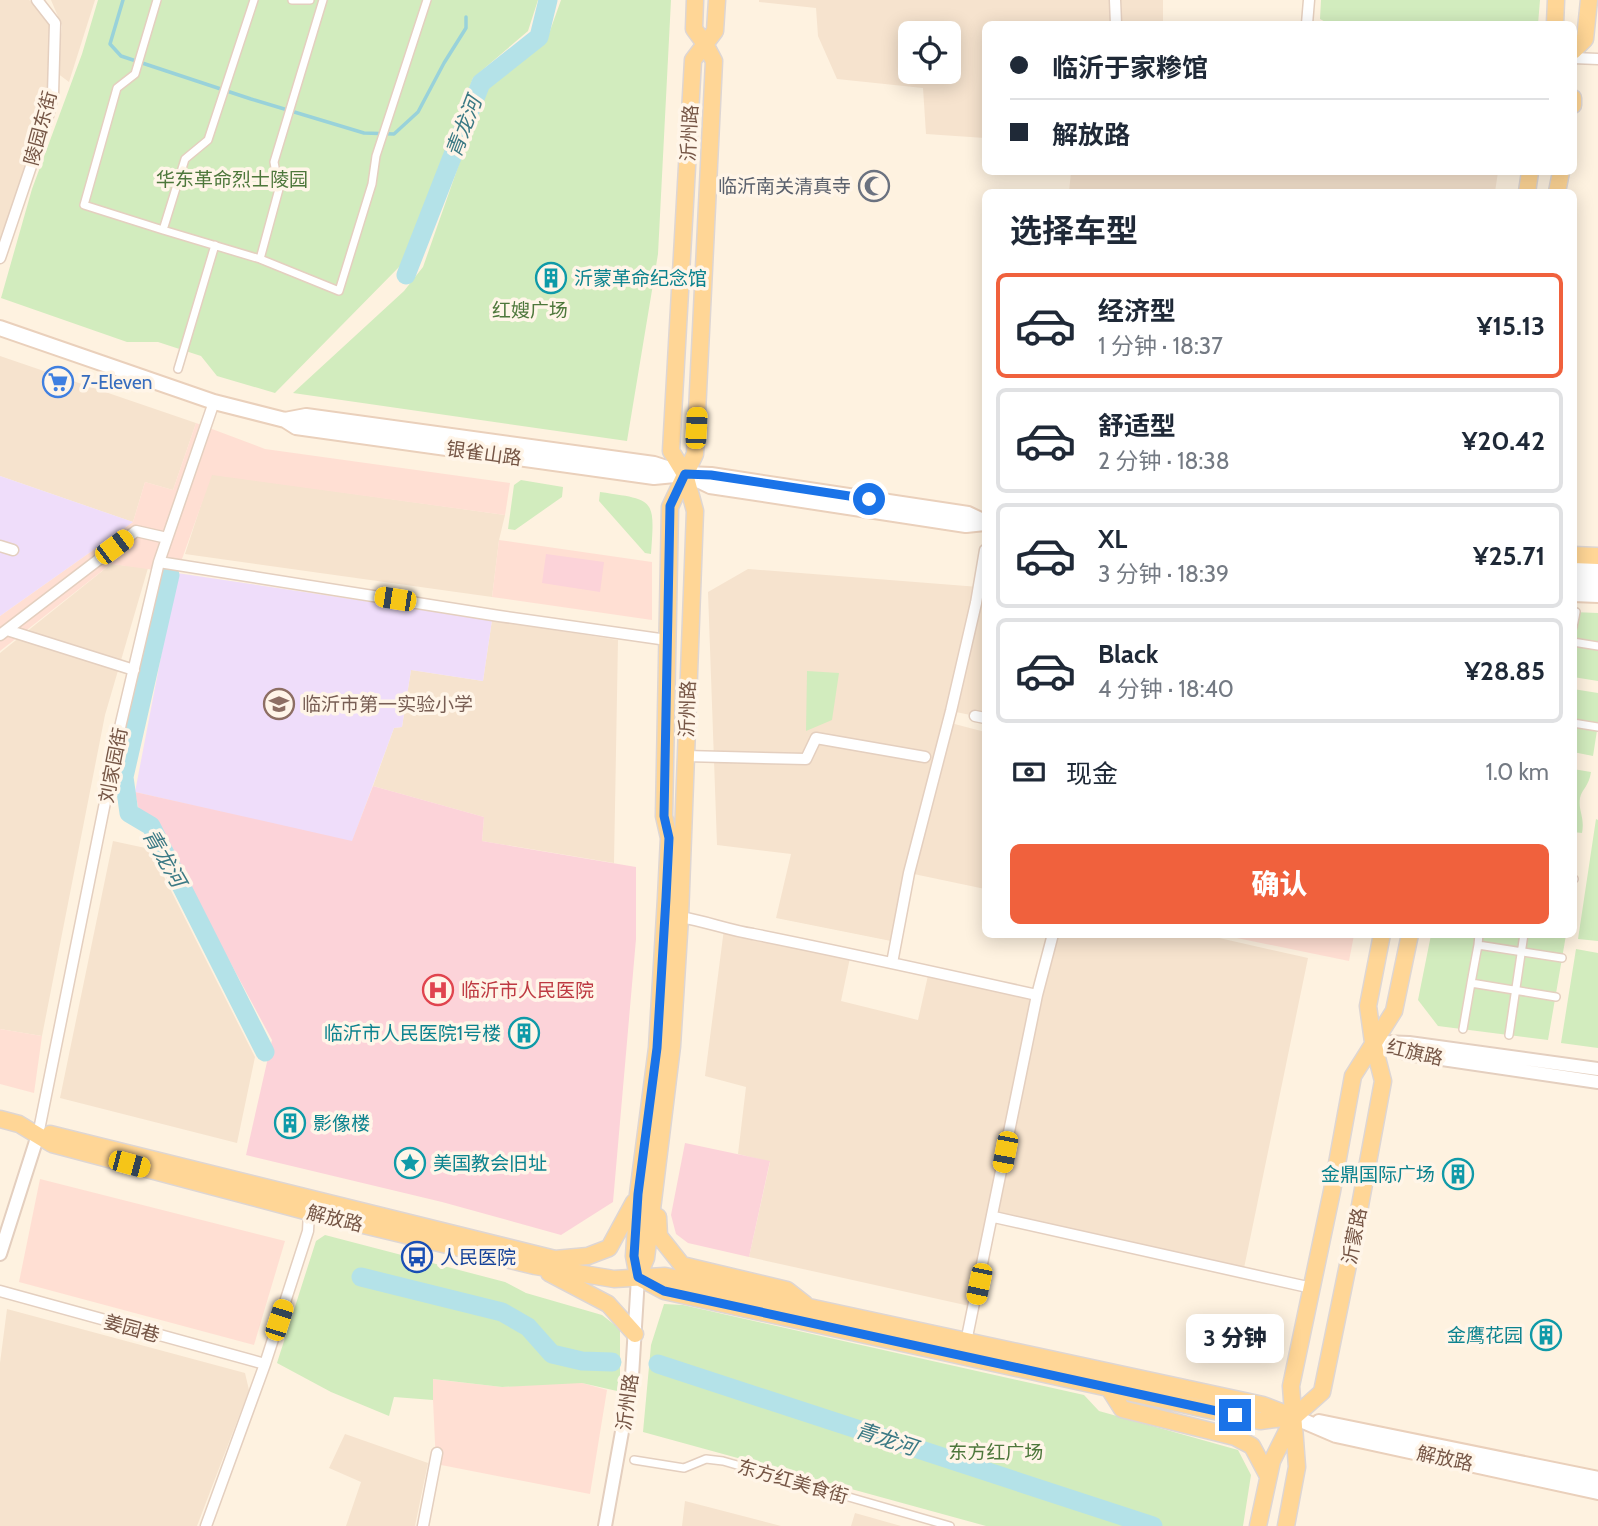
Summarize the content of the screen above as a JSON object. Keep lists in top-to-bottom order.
{
  "streets": {
    "main road": [
      "沂州路",
      "银雀山路",
      "解放路",
      "沂蒙路"
    ],
    "street": [
      "陵园东街",
      "刘家园街",
      "红旗路",
      "姜园巷",
      "东方红美食街"
    ]
  },
  "crossings": [
    ["沂州路", "银雀山路"],
    ["沂州路", "解放路"],
    ["银雀山路", "刘家园街"],
    ["刘家园街", "解放路"],
    ["红旗路", "沂蒙路"],
    ["解放路", "沂蒙路"]
  ],
  "water": ["青龙河"],
  "parks": ["华东革命烈士陵园", "红嫂广场", "东方红广场"],
  "places": {
    "mosque": ["临沂南关清真寺"],
    "building": [
      "沂蒙革命纪念馆",
      "临沂市人民医院1号楼",
      "影像楼",
      "金鼎国际广场",
      "金鹰花园"
    ],
    "supermarket": ["7-Eleven"],
    "school or university": ["临沂市第一实验小学"],
    "hospital": ["临沂市人民医院"],
    "place": ["美国教会旧址"],
    "bus stop": ["人民医院"]
  },
  "page": {
    "banner": ["临沂于家糁馆", "解放路"],
    "heading": "选择车型",
    "list": [
      {
        "name": "经济型",
        "note": "1 分钟 · 18:37",
        "value": "¥15.13"
      },
      {
        "name": "舒适型",
        "note": "2 分钟 · 18:38",
        "value": "¥20.42"
      },
      {
        "name": "XL",
        "note": "3 分钟 · 18:39",
        "value": "¥25.71"
      },
      {
        "name": "Black",
        "note": "4 分钟 · 18:40",
        "value": "¥28.85"
      }
    ],
    "pay": ["现金", "1.0 km"],
    "buttons": "确认",
    "bubble": "3 分钟"
  }
}
